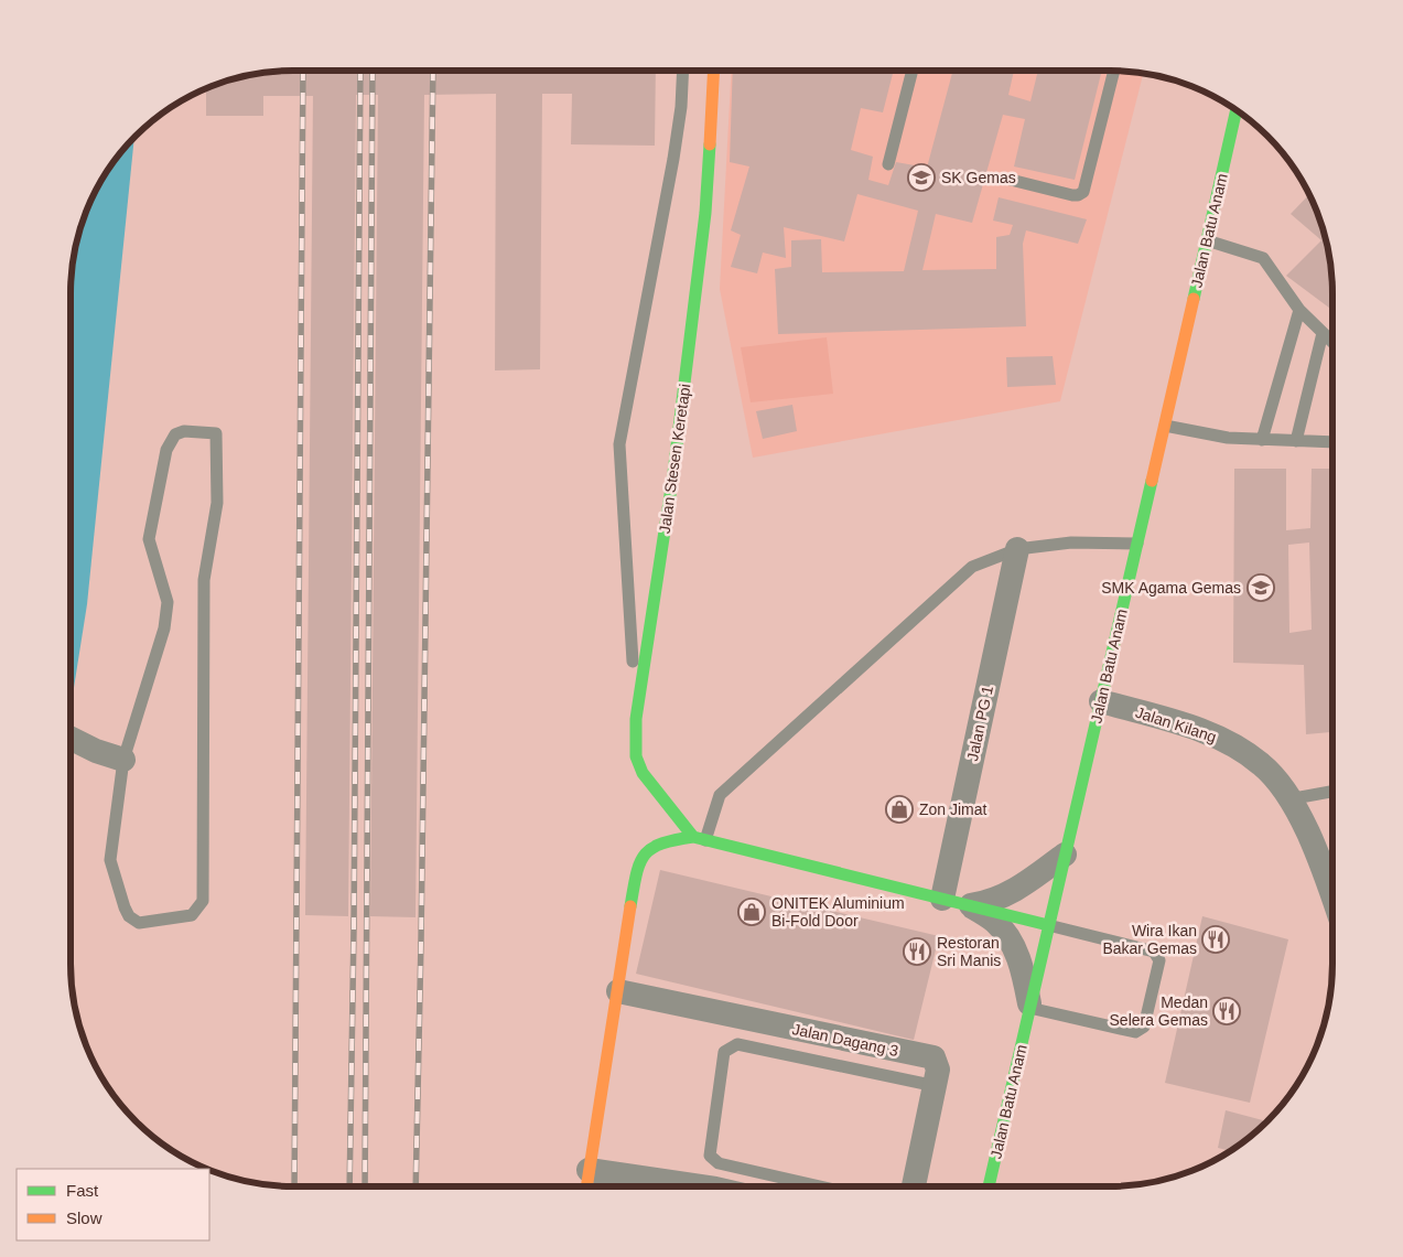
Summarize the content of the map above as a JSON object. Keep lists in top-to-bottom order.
{
  "streets": {
    "main road": ["Jalan Batu Anam", "Jalan Stesen Keretapi"],
    "street": ["Jalan PG 1", "Jalan Kilang", "Jalan Dagang 3"]
  },
  "crossings": [
    ["Jalan Batu Anam", "Jalan Kilang"]
  ],
  "places": {
    "school or university": ["SK Gemas", "SMK Agama Gemas"],
    "shop": ["Zon Jimat", "ONITEK Aluminium Bi-Fold Door"],
    "restaurant": ["Wira Ikan Bakar Gemas", "Restoran Sri Manis", "Medan Selera Gemas"]
  },
  "legend": ["Fast", "Slow"]
}
